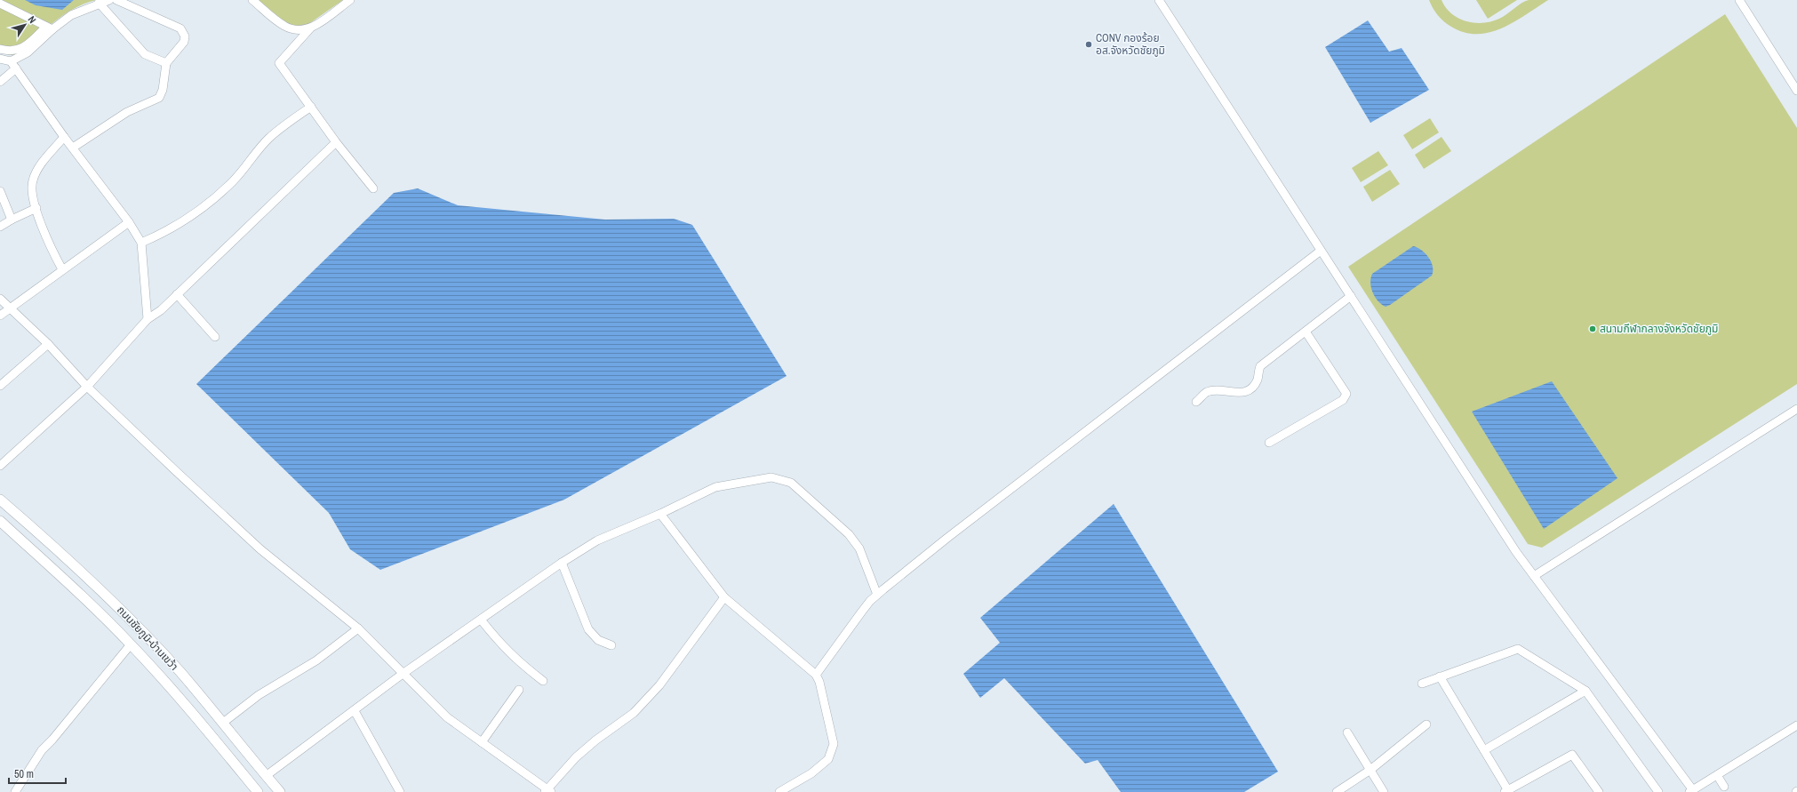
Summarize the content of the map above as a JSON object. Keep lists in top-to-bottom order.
{
  "streets": {
    "main road": ["ถนนชัยภูมิ-บ้านเขว้า"]
  },
  "places": ["CONV กองร้อย อส.จังหวัดชัยภูมิ", "สนามกีฬากลางจังหวัดชัยภูมิ"],
  "scale_bar": "50 m",
  "north": "top right"
}
